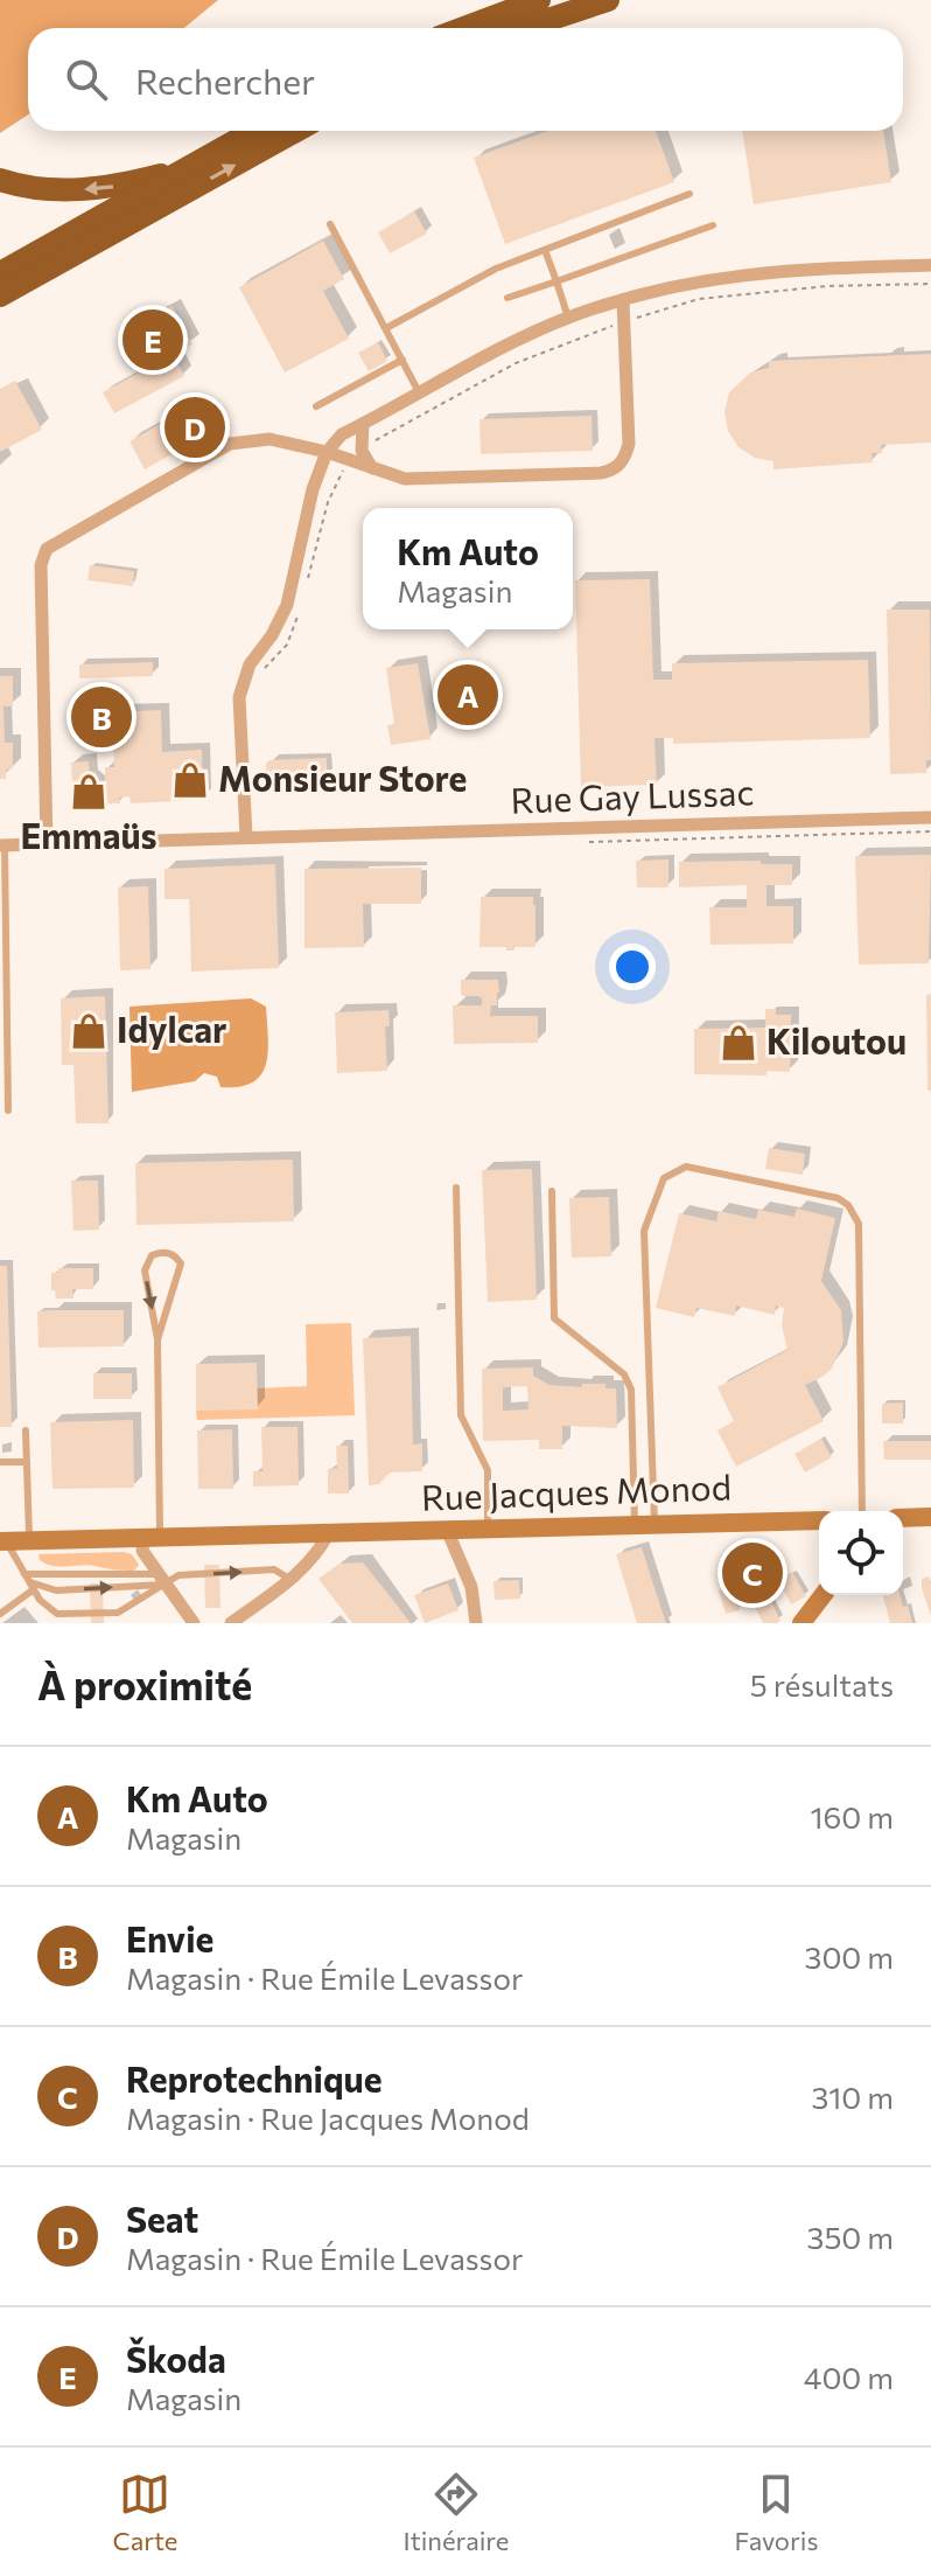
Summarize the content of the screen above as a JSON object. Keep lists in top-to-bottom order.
{
  "streets": {
    "street": ["Rue Gay Lussac", "Rue Jacques Monod"]
  },
  "places": {
    "shop": [
      "Monsieur Store",
      "Emmaüs",
      "Idylcar",
      "Kiloutou"
    ]
  },
  "page": {
    "search": "Rechercher",
    "pins": [
      "E",
      "D",
      "A",
      "B",
      "C"
    ],
    "popup": ["Km Auto", "Magasin"],
    "heading": ["À proximité", "5 résultats"],
    "list": [
      {
        "mark": "A",
        "name": "Km Auto",
        "note": "Magasin",
        "value": "160 m"
      },
      {
        "mark": "B",
        "name": "Envie",
        "note": "Magasin · Rue Émile Levassor",
        "value": "300 m"
      },
      {
        "mark": "C",
        "name": "Reprotechnique",
        "note": "Magasin · Rue Jacques Monod",
        "value": "310 m"
      },
      {
        "mark": "D",
        "name": "Seat",
        "note": "Magasin · Rue Émile Levassor",
        "value": "350 m"
      },
      {
        "mark": "E",
        "name": "Škoda",
        "note": "Magasin",
        "value": "400 m"
      }
    ],
    "nav": ["Carte", "Itinéraire", "Favoris"]
  }
}
